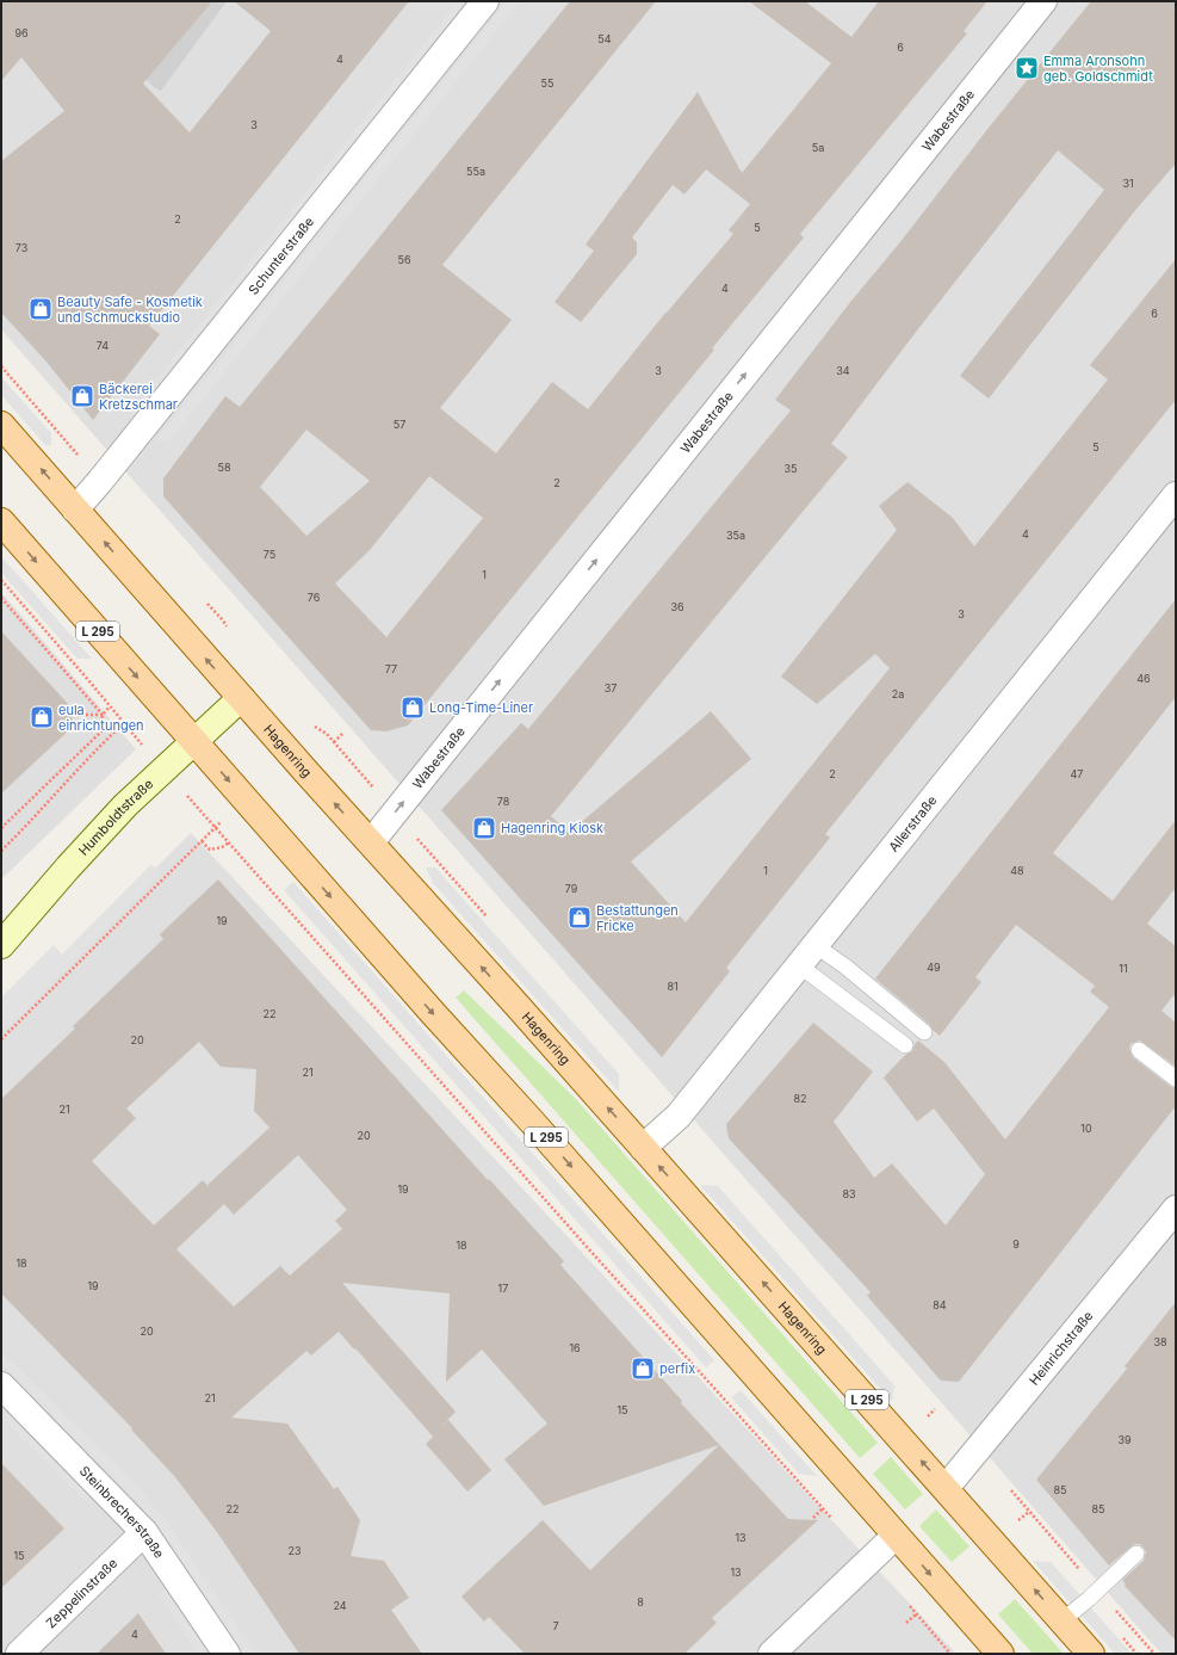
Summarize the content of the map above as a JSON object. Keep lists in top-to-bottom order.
{
  "streets": {
    "main road": ["L 295", "Hagenring", "Humboldtstraße"],
    "street": [
      "Wabestraße",
      "Schunterstraße",
      "Allerstraße",
      "Heinrichstraße",
      "Steinbrecherstraße",
      "Zeppelinstraße"
    ]
  },
  "crossings": [
    ["Wabestraße", "Hagenring"],
    ["Schunterstraße", "Hagenring"],
    ["L 295", "Humboldtstraße"],
    ["Hagenring", "Humboldtstraße"],
    ["Hagenring", "Allerstraße"],
    ["Hagenring", "Heinrichstraße"],
    ["Steinbrecherstraße", "Zeppelinstraße"]
  ],
  "one_way": ["Wabestraße"],
  "places": {
    "place": ["Emma Aronsohn geb. Goldschmidt"],
    "shop": [
      "Beauty Safe - Kosmetik und Schmuckstudio",
      "Bäckerei Kretzschmar",
      "Long-Time-Liner",
      "eula einrichtungen",
      "Hagenring Kiosk",
      "Bestattungen Fricke",
      "perfix"
    ]
  },
  "house_numbers": [
    "96",
    "54",
    "6",
    "4",
    "55",
    "3",
    "5a",
    "55a",
    "31",
    "2",
    "5",
    "73",
    "56",
    "4",
    "6",
    "74",
    "3",
    "34",
    "57",
    "5",
    "58",
    "35",
    "2",
    "4",
    "35a",
    "75",
    "1",
    "76",
    "36",
    "3",
    "77",
    "46",
    "37",
    "2a",
    "2",
    "47",
    "78",
    "1",
    "48",
    "79",
    "19",
    "49",
    "11",
    "81",
    "22",
    "20",
    "21",
    "82",
    "21",
    "10",
    "20",
    "19",
    "83",
    "9",
    "18",
    "18",
    "19",
    "17",
    "84",
    "20",
    "38",
    "16",
    "21",
    "15",
    "39",
    "85",
    "22",
    "85",
    "13",
    "23",
    "15",
    "13",
    "8",
    "24",
    "7",
    "4"
  ]
}
